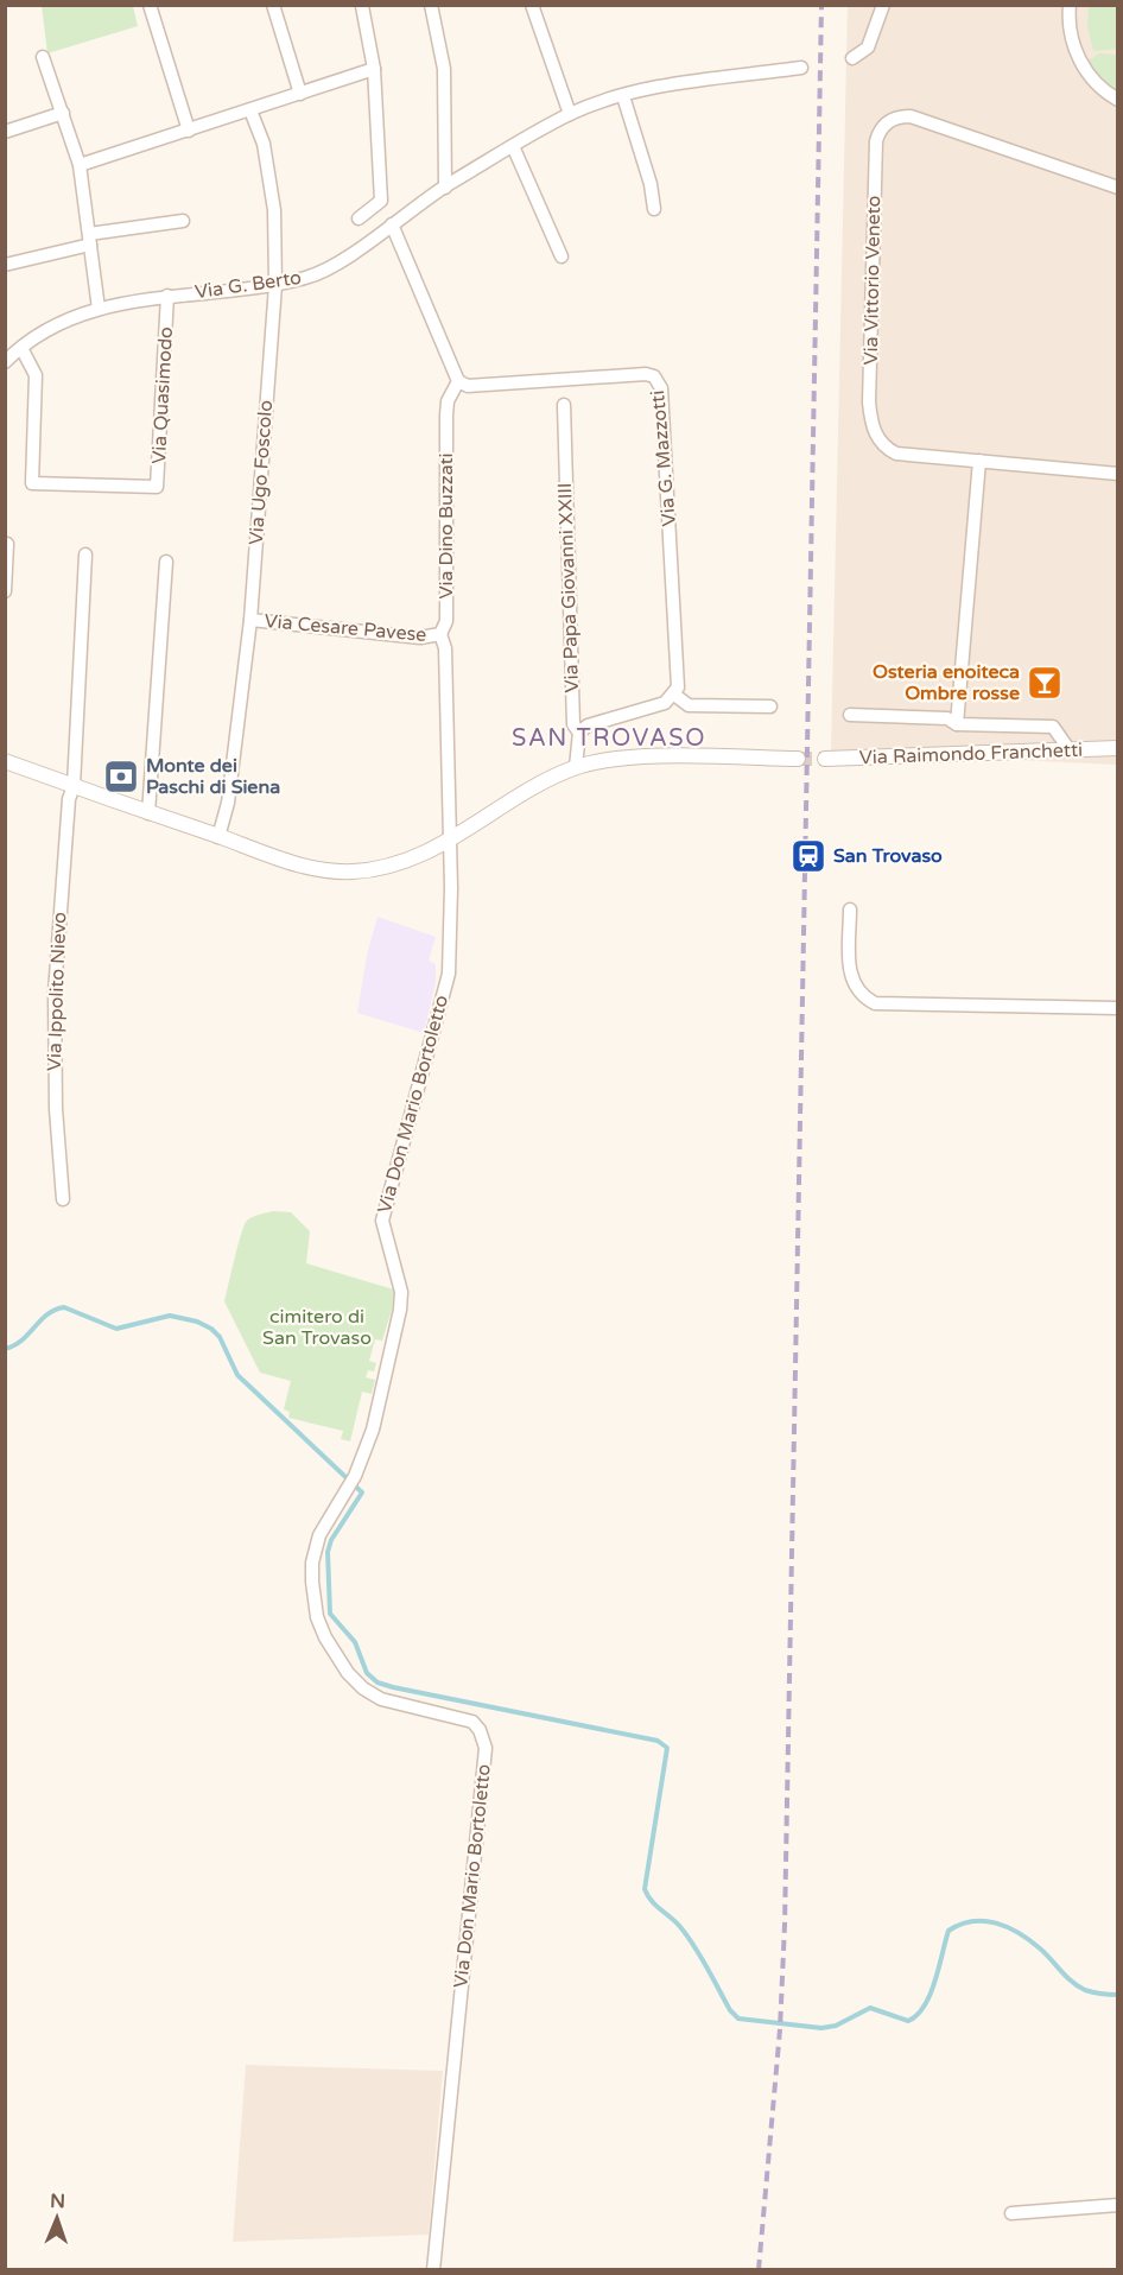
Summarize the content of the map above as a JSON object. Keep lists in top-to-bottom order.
{
  "streets": {
    "street": [
      "Via Vittorio Veneto",
      "Via G. Berto",
      "Via Quasimodo",
      "Via G. Mazzotti",
      "Via Ugo Foscolo",
      "Via Dino Buzzati",
      "Via Papa Giovanni XXIII",
      "Via Cesare Pavese",
      "Via Raimondo Franchetti",
      "Via Ippolito Nievo",
      "Via Don Mario Bortoletto"
    ]
  },
  "crossings": [
    ["Via G. Berto", "Via Quasimodo"],
    ["Via G. Berto", "Via Ugo Foscolo"],
    ["Via G. Mazzotti", "Via Dino Buzzati"],
    ["Via Ugo Foscolo", "Via Cesare Pavese"],
    ["Via Dino Buzzati", "Via Cesare Pavese"],
    ["Via Dino Buzzati", "Via Don Mario Bortoletto"]
  ],
  "districts": ["SAN TROVASO"],
  "parks": ["cimitero di San Trovaso"],
  "places": {
    "bar": ["Osteria enoiteca Ombre rosse"],
    "bank": ["Monte dei Paschi di Siena"],
    "station": ["San Trovaso"]
  },
  "north": "top"
}
